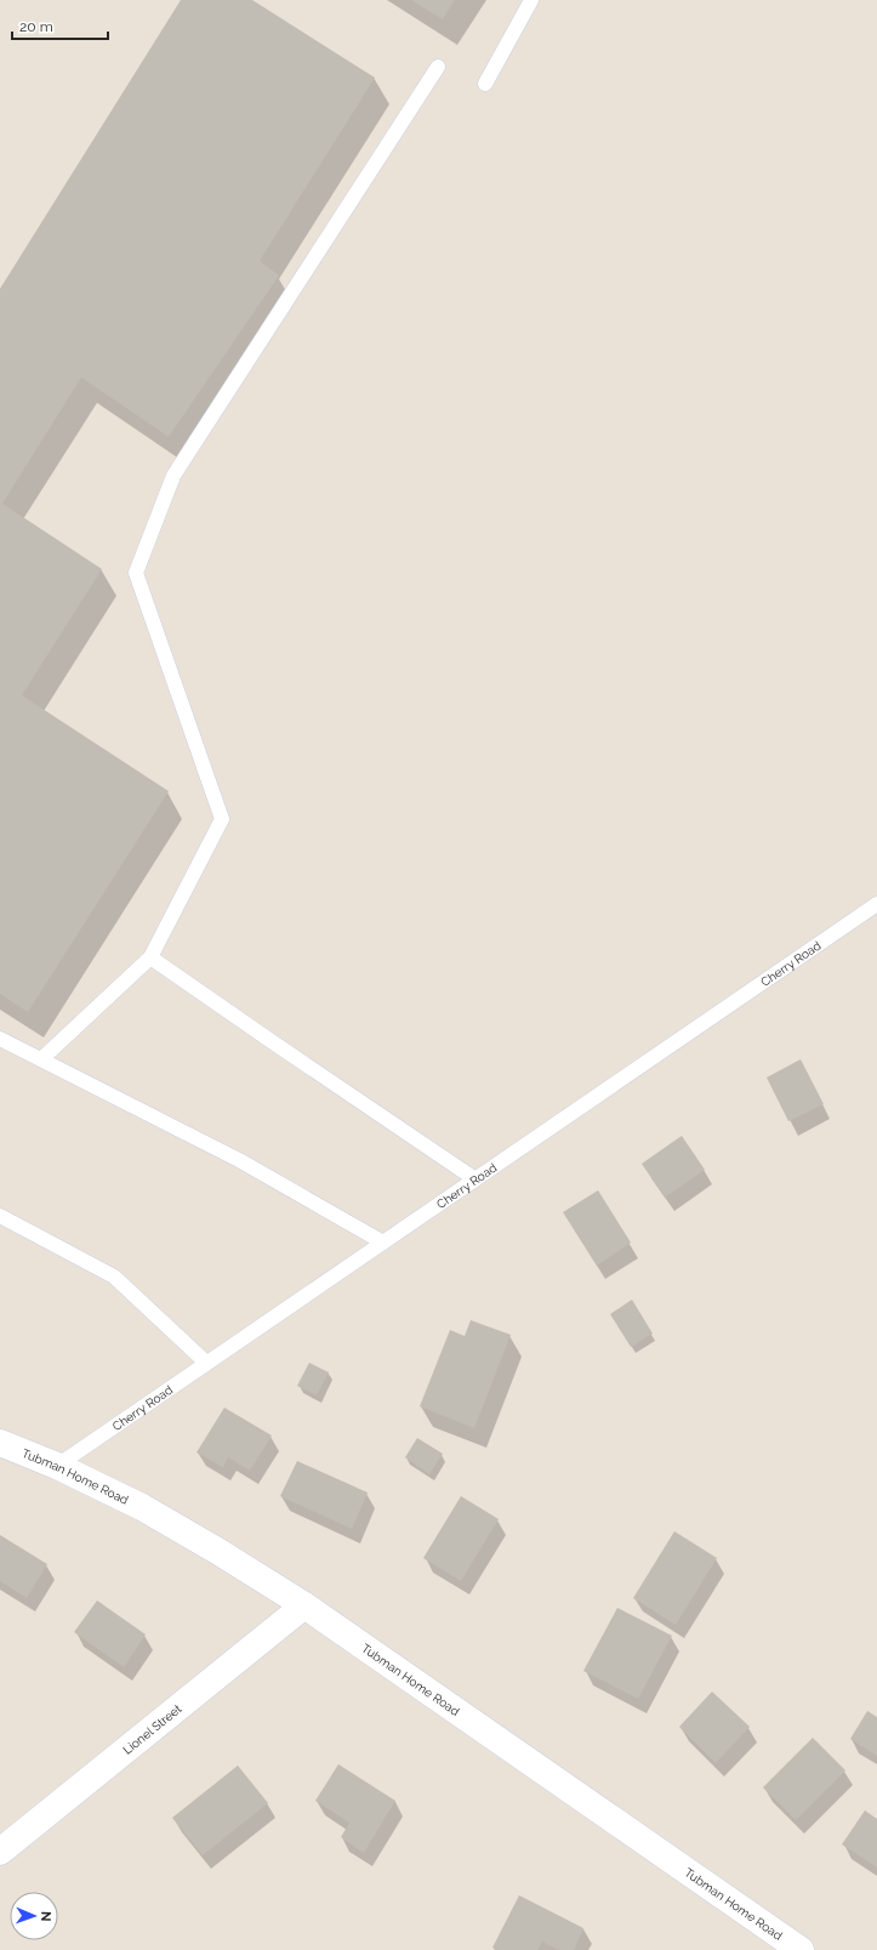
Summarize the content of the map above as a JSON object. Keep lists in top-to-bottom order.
{
  "streets": {
    "street": ["Tubman Home Road", "Lionel Street"],
    "lane": ["Cherry Road"]
  },
  "crossings": [
    ["Cherry Road", "Tubman Home Road"],
    ["Tubman Home Road", "Lionel Street"]
  ],
  "scale_bar": "20 m",
  "north": "right"
}
